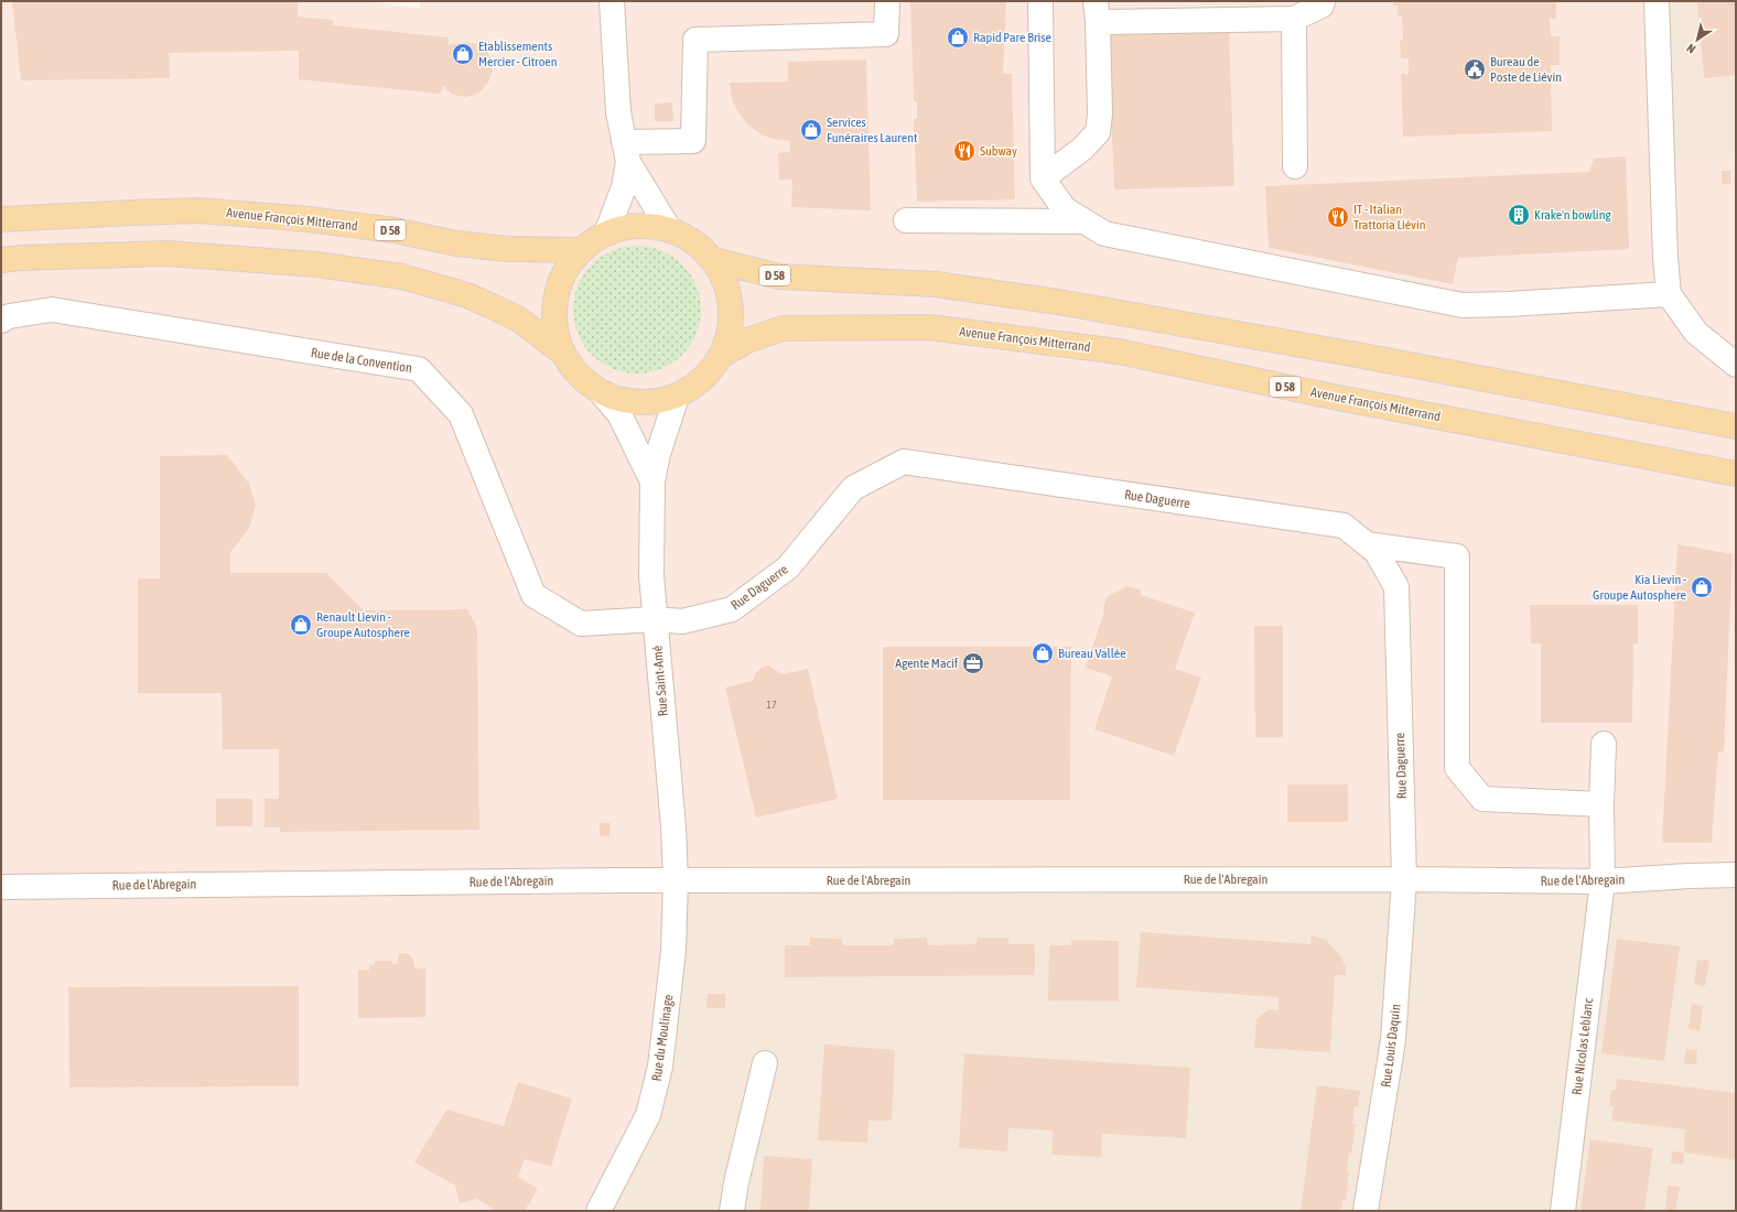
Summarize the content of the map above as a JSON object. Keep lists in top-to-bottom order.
{
  "streets": {
    "main road": ["Avenue François Mitterrand", "D 58"],
    "street": [
      "Rue de la Convention",
      "Rue Daguerre",
      "Rue Saint-Amé",
      "Rue de l'Abregain",
      "Rue du Moulinage",
      "Rue Louis Daquin",
      "Rue Nicolas Leblanc"
    ]
  },
  "crossings": [
    ["Rue de la Convention", "Rue Daguerre"],
    ["Rue de la Convention", "Rue Saint-Amé"],
    ["Rue Daguerre", "Rue Saint-Amé"],
    ["Rue Daguerre", "Rue de l'Abregain"],
    ["Rue Daguerre", "Rue Louis Daquin"],
    ["Rue Saint-Amé", "Rue de l'Abregain"],
    ["Rue Saint-Amé", "Rue du Moulinage"],
    ["Rue de l'Abregain", "Rue du Moulinage"],
    ["Rue de l'Abregain", "Rue Louis Daquin"],
    ["Rue de l'Abregain", "Rue Nicolas Leblanc"]
  ],
  "places": {
    "shop": [
      "Rapid Pare Brise",
      "Etablissements Mercier - Citroen",
      "Services Funéraires Laurent",
      "Kia Lievin - Groupe Autosphere",
      "Renault Lievin - Groupe Autosphere",
      "Bureau Vallée"
    ],
    "public building": ["Bureau de Poste de Liévin"],
    "restaurant": ["Subway", "IT - Italian Trattoria Liévin"],
    "building": ["Krake'n bowling"],
    "office": ["Agente Macif"]
  },
  "house_numbers": ["17"],
  "north": "bottom left"
}
